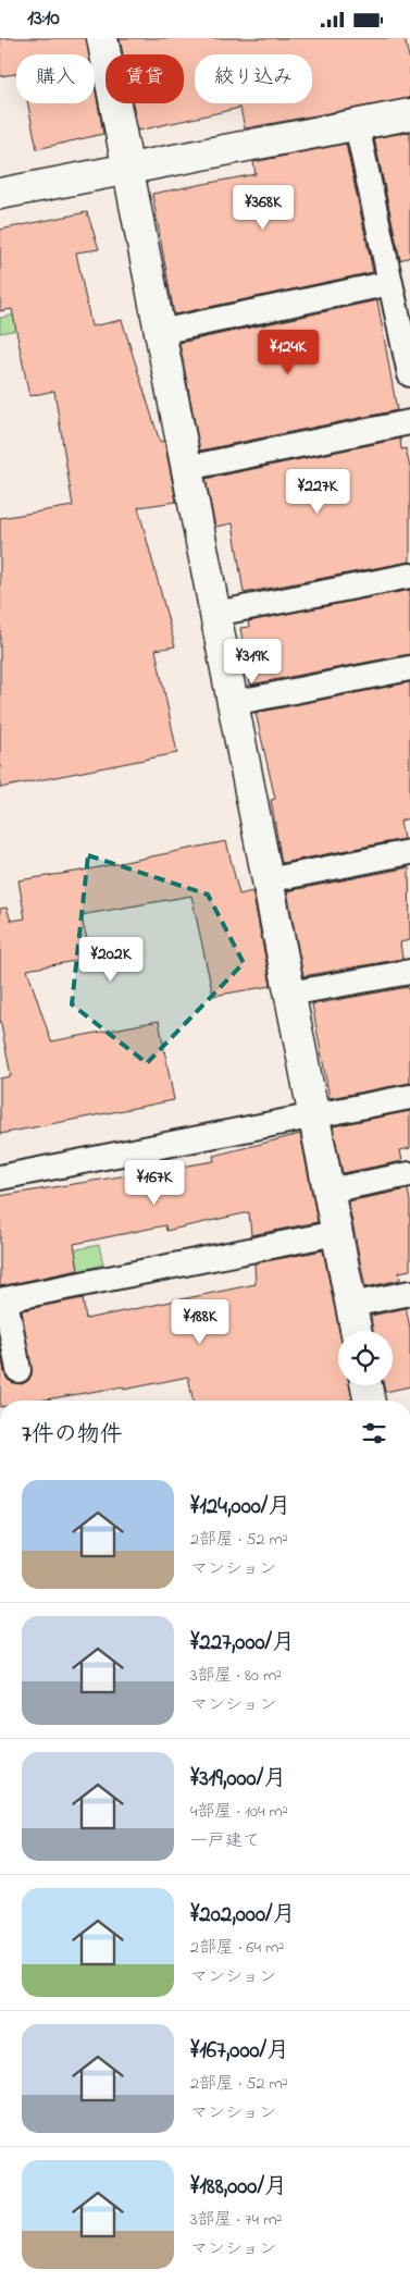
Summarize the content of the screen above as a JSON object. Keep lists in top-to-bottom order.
{
  "page": {
    "status": "13:10",
    "chip": ["購入", "賃貸", "絞り込み"],
    "price": [
      "¥368K",
      "¥124K",
      "¥227K",
      "¥319K",
      "¥202K",
      "¥167K",
      "¥188K"
    ],
    "heading": "7件の物件",
    "list": [
      {
        "name": "¥124,000/月",
        "note": "2部屋 · 52 m² · マンション"
      },
      {
        "name": "¥227,000/月",
        "note": "3部屋 · 80 m² · マンション"
      },
      {
        "name": "¥319,000/月",
        "note": "4部屋 · 104 m² · 一戸建て"
      },
      {
        "name": "¥202,000/月",
        "note": "2部屋 · 64 m² · マンション"
      },
      {
        "name": "¥167,000/月",
        "note": "2部屋 · 52 m² · マンション"
      },
      {
        "name": "¥188,000/月",
        "note": "3部屋 · 74 m² · マンション"
      }
    ]
  }
}
